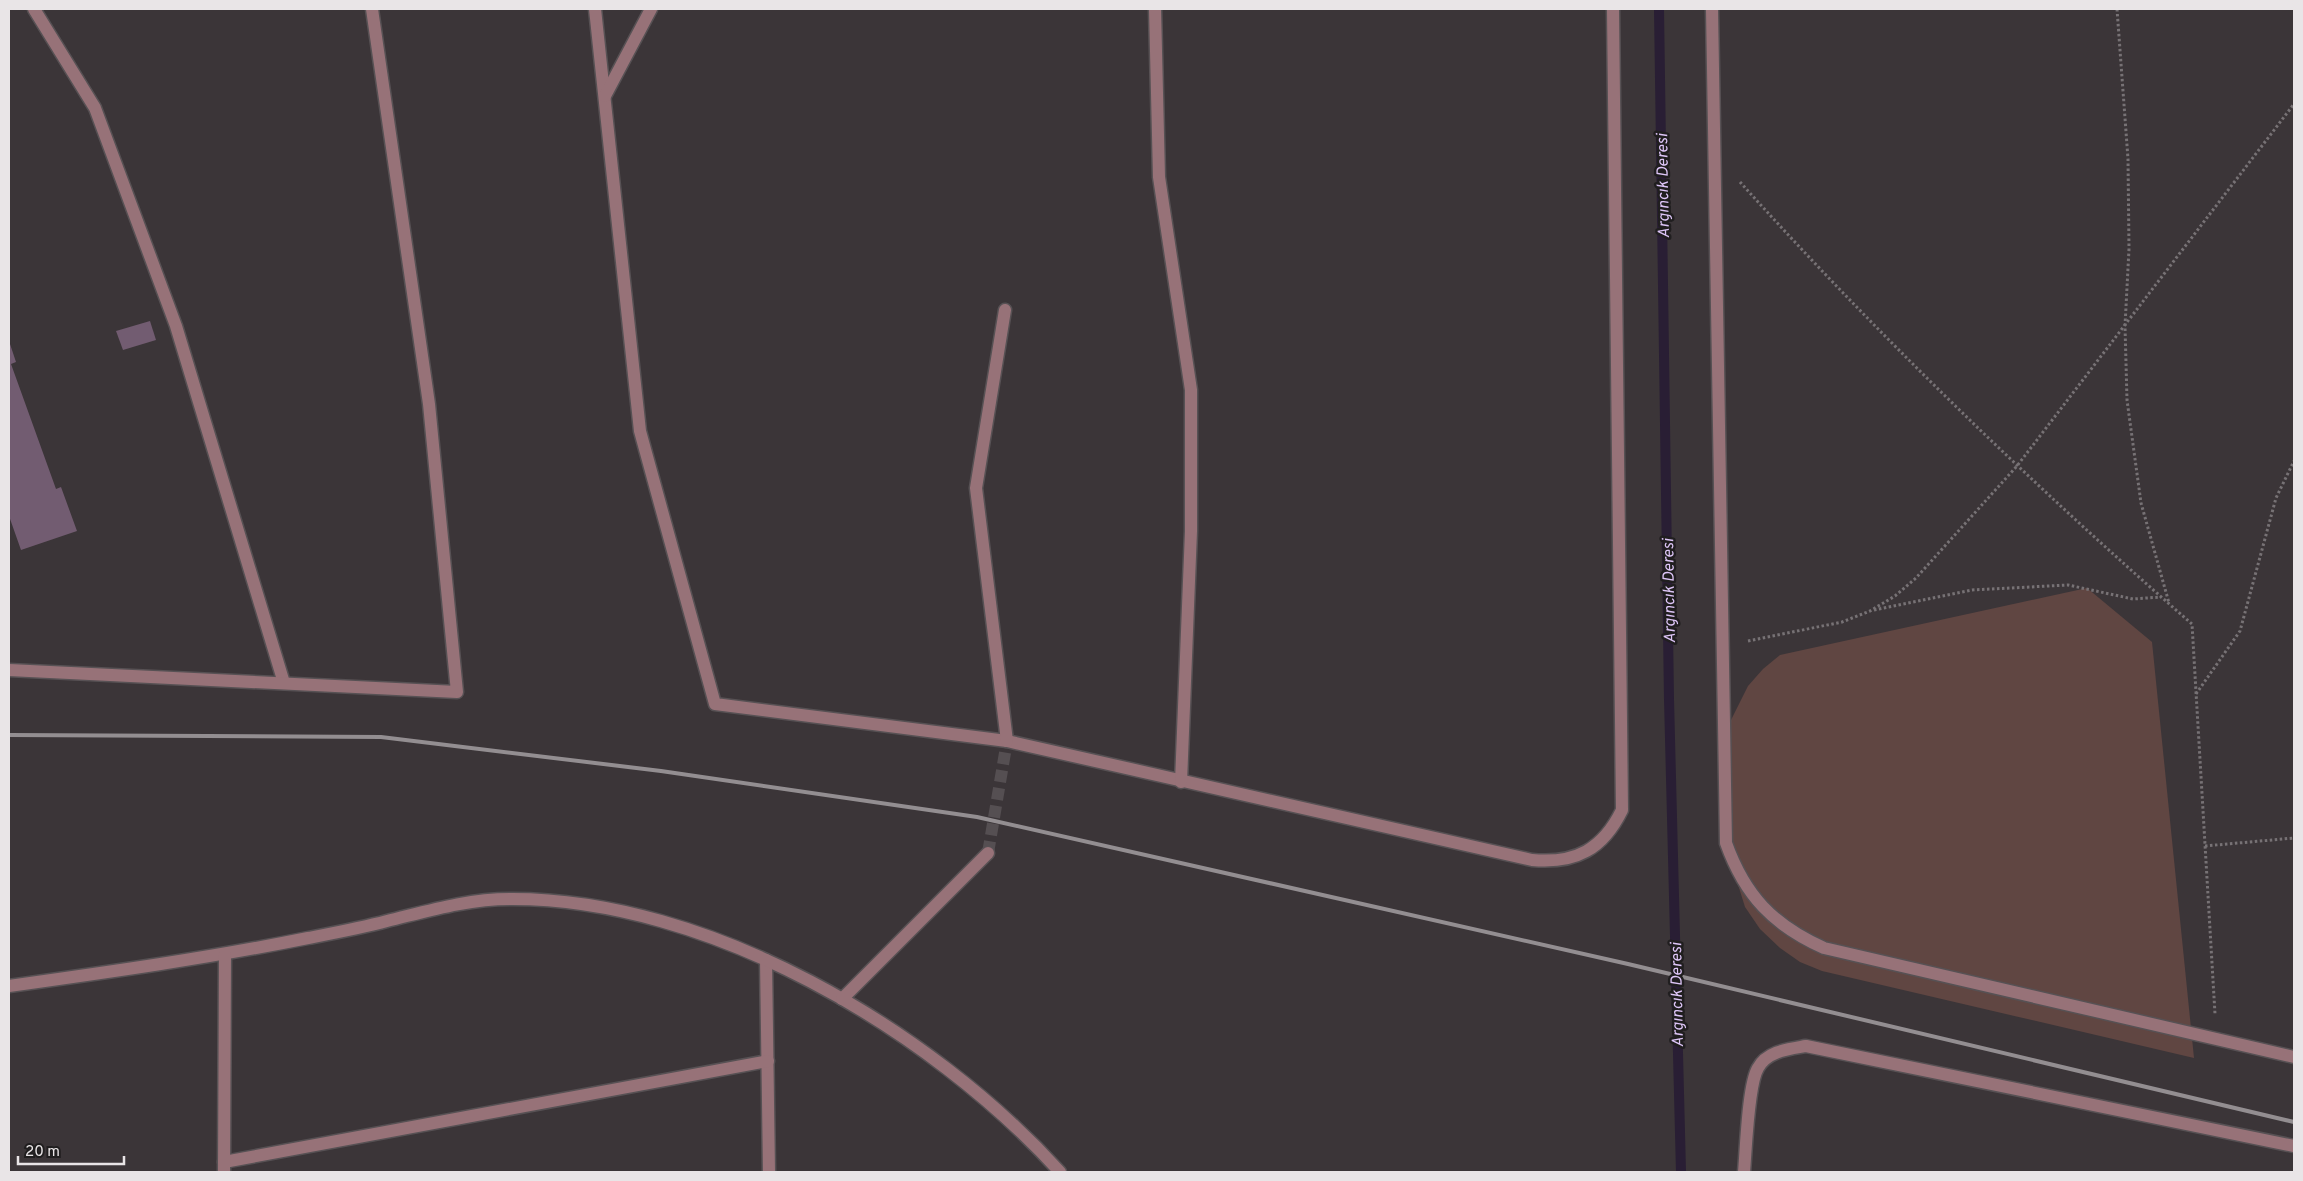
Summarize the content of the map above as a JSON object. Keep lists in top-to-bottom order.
{
  "water": ["Argıncık Deresi"],
  "scale_bar": "20 m"
}
